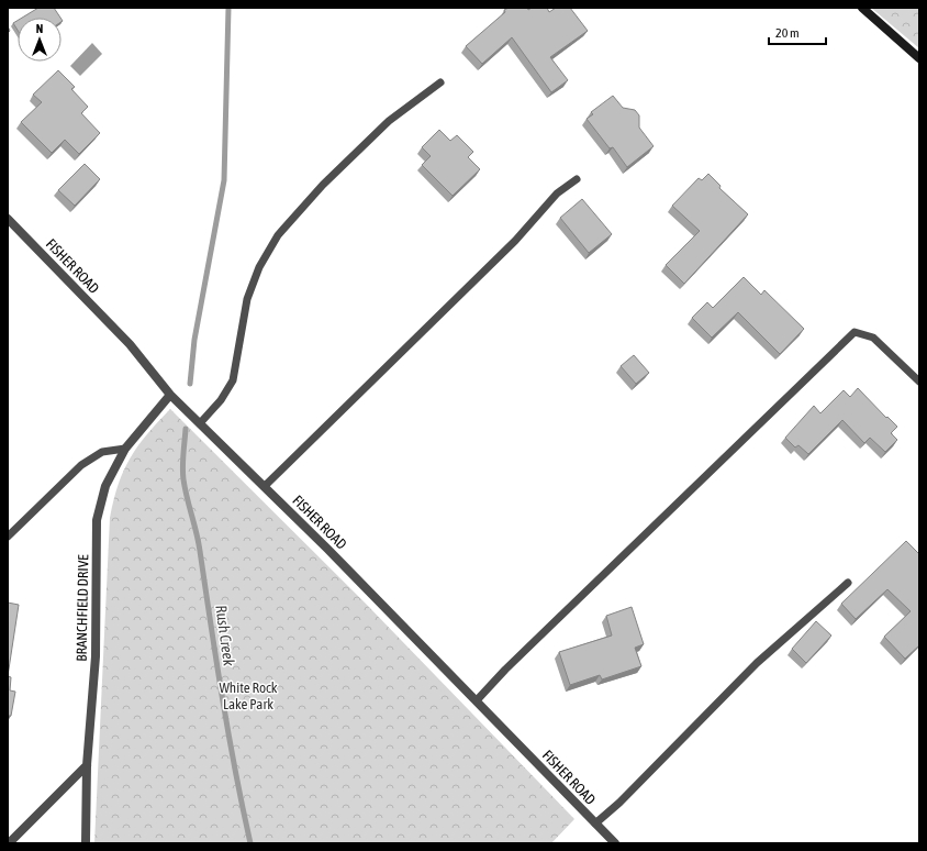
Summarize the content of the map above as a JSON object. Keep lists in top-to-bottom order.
{
  "streets": {
    "street": ["FISHER ROAD", "BRANCHFIELD DRIVE"]
  },
  "crossings": [
    ["FISHER ROAD", "BRANCHFIELD DRIVE"]
  ],
  "water": ["Rush Creek"],
  "parks": ["White Rock Lake Park"],
  "scale_bar": "20 m",
  "north": "top"
}
